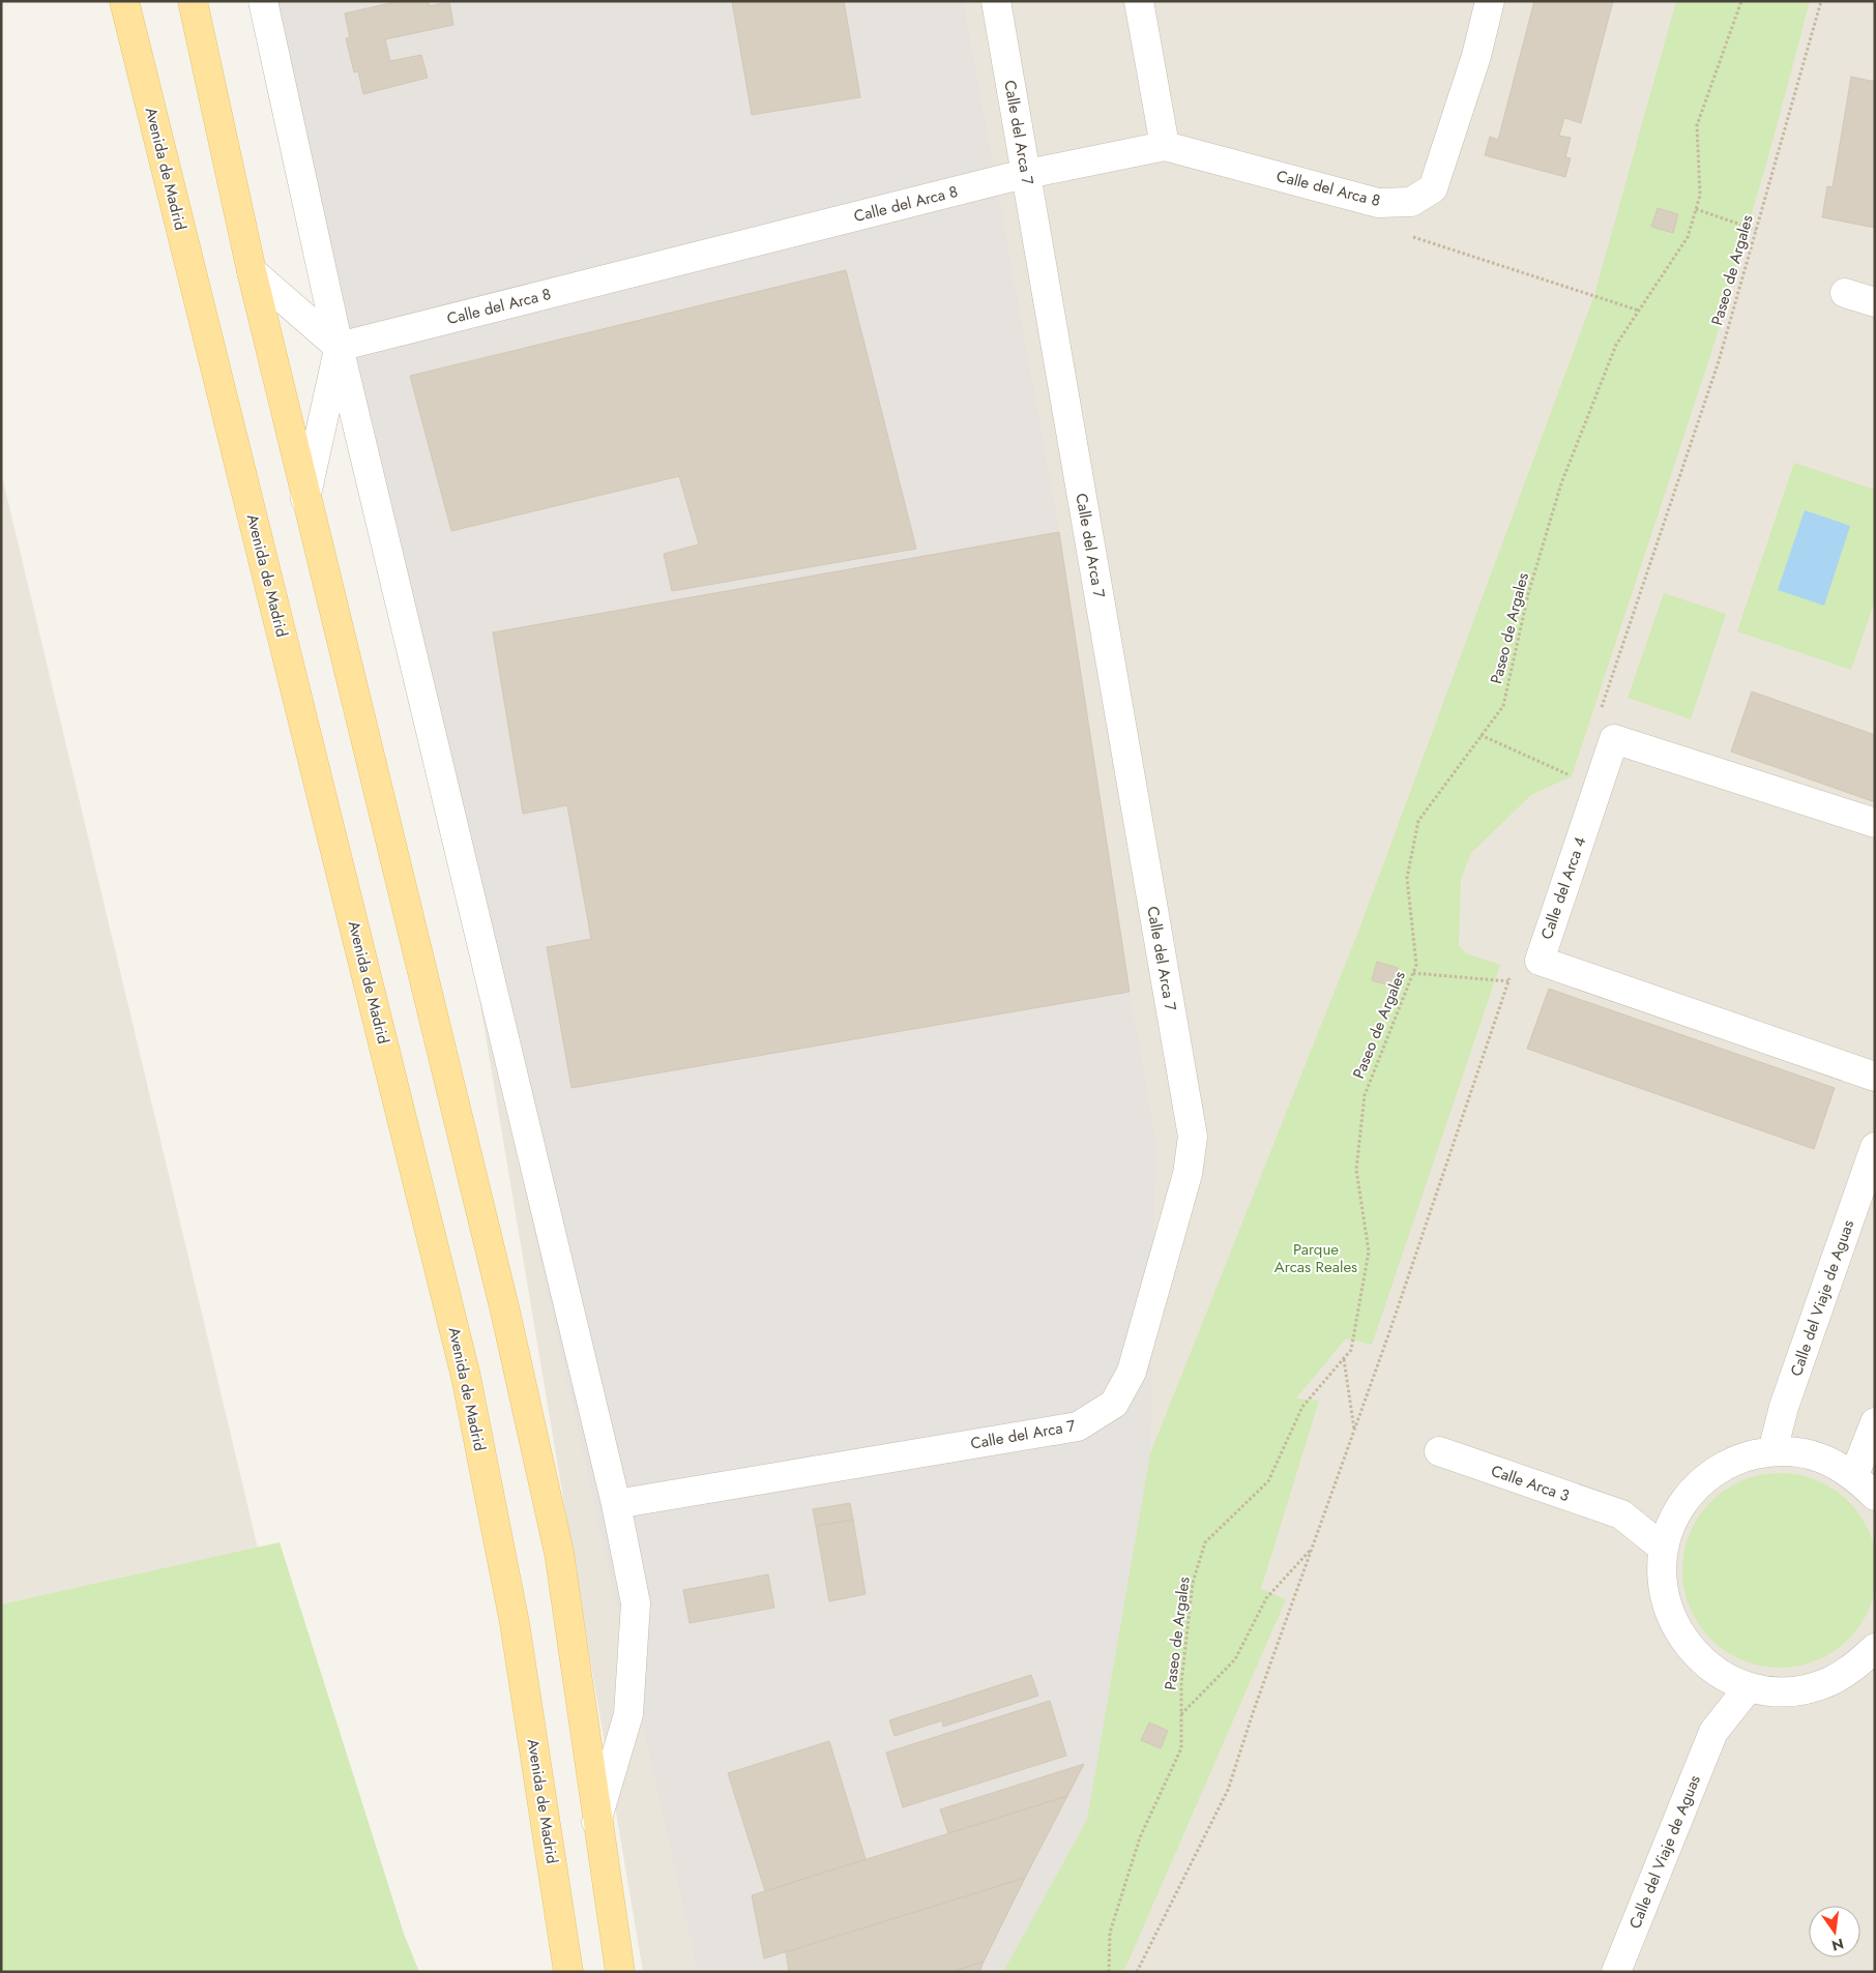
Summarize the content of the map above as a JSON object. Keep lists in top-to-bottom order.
{
  "streets": {
    "main road": ["Avenida de Madrid"],
    "street": [
      "Calle del Arca 7",
      "Calle del Arca 8",
      "Calle del Arca 4",
      "Calle del Viaje de Aguas",
      "Calle Arca 3"
    ],
    "path": ["Paseo de Argales"]
  },
  "crossings": [
    ["Calle del Arca 7", "Calle del Arca 8"]
  ],
  "parks": ["Parque Arcas Reales"],
  "north": "bottom"
}
